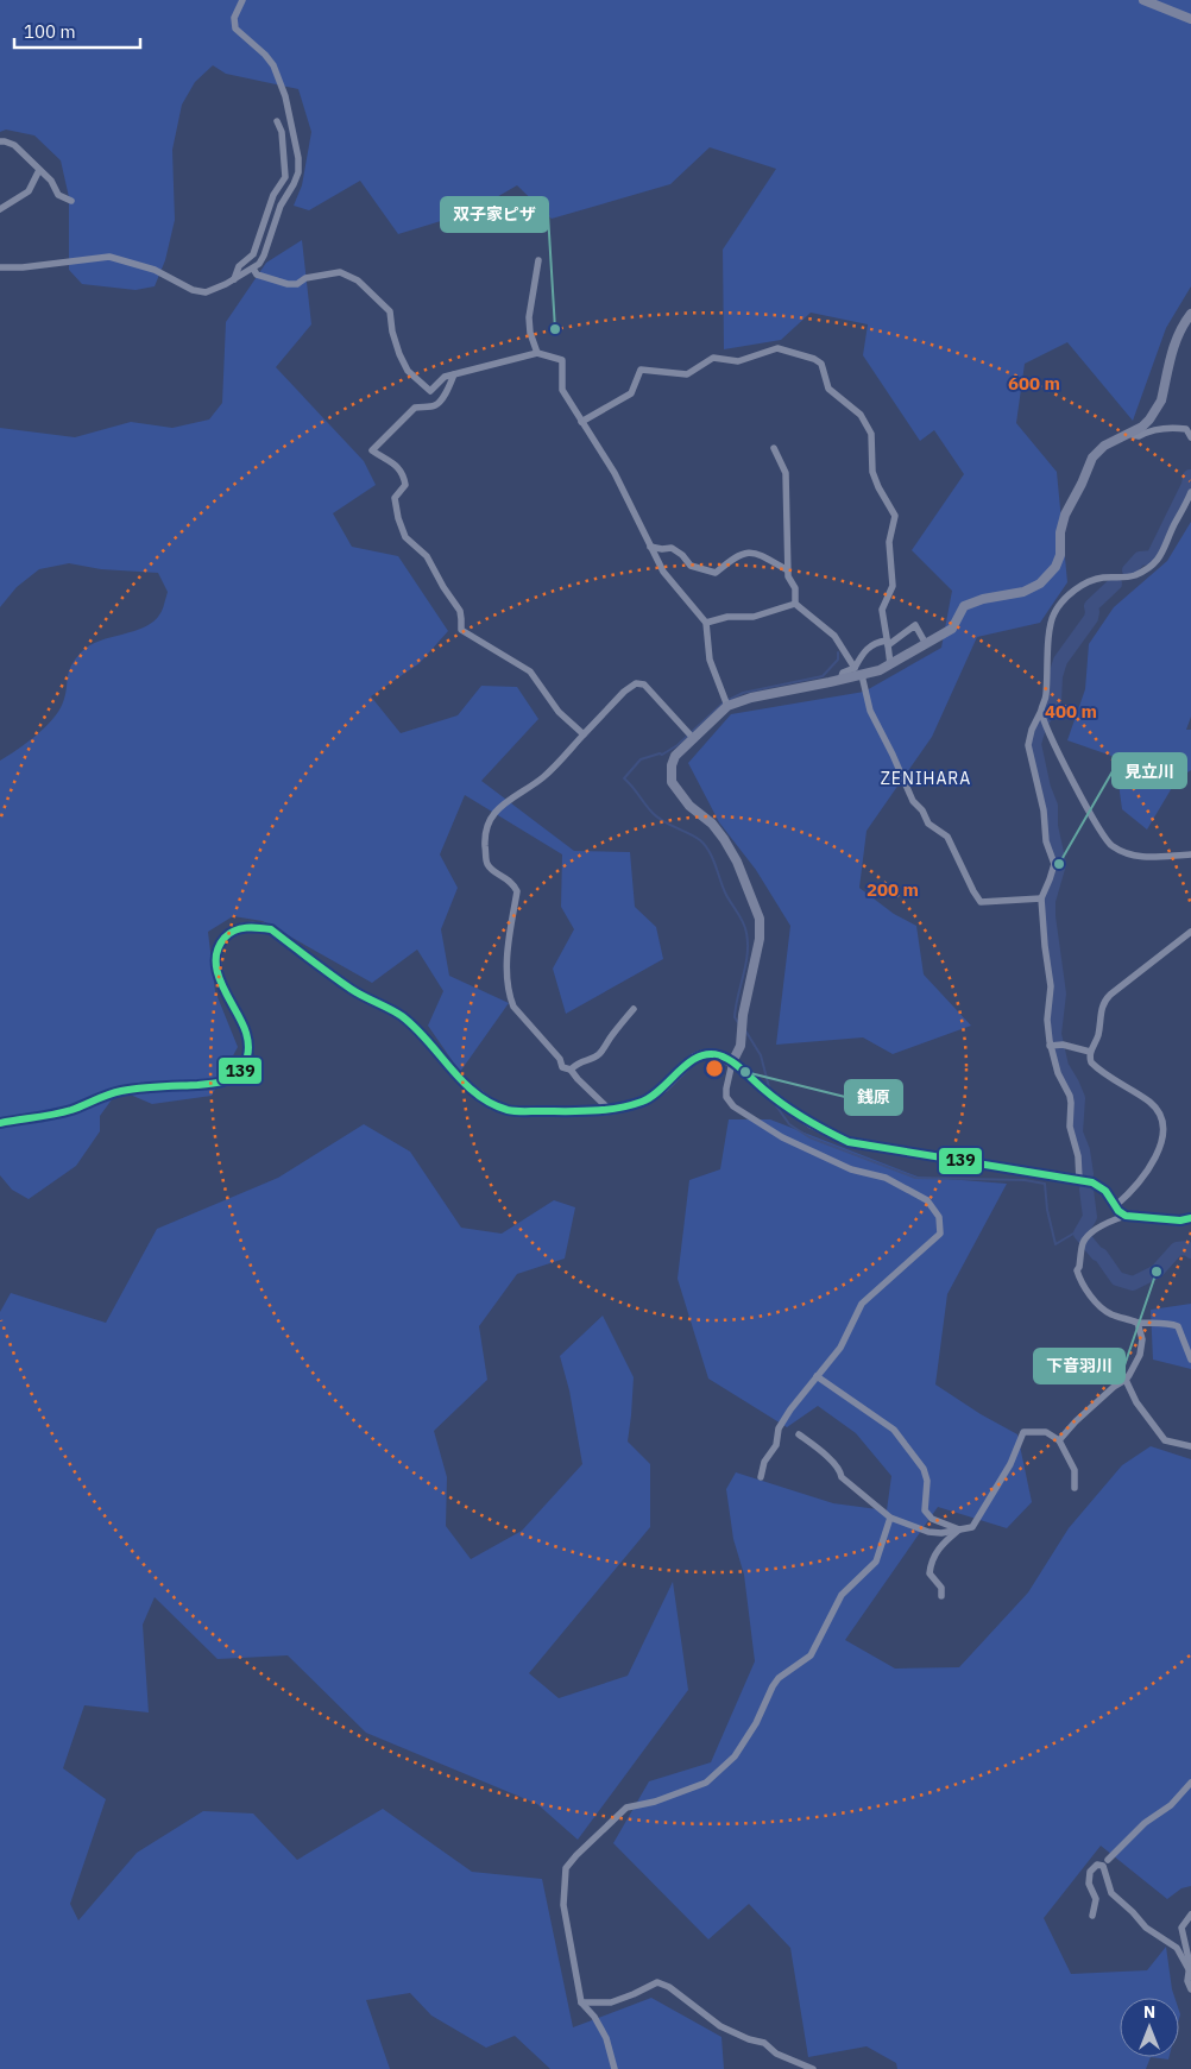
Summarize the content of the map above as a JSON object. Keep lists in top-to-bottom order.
{
  "districts": ["ZENIHARA"],
  "places": [
    "双子家ピザ",
    "見立川",
    "銭原",
    "下音羽川"
  ],
  "lines": ["transit line 139"],
  "scale_bar": "100 m",
  "north": "top",
  "rings": ["600 m", "400 m", "200 m"]
}
